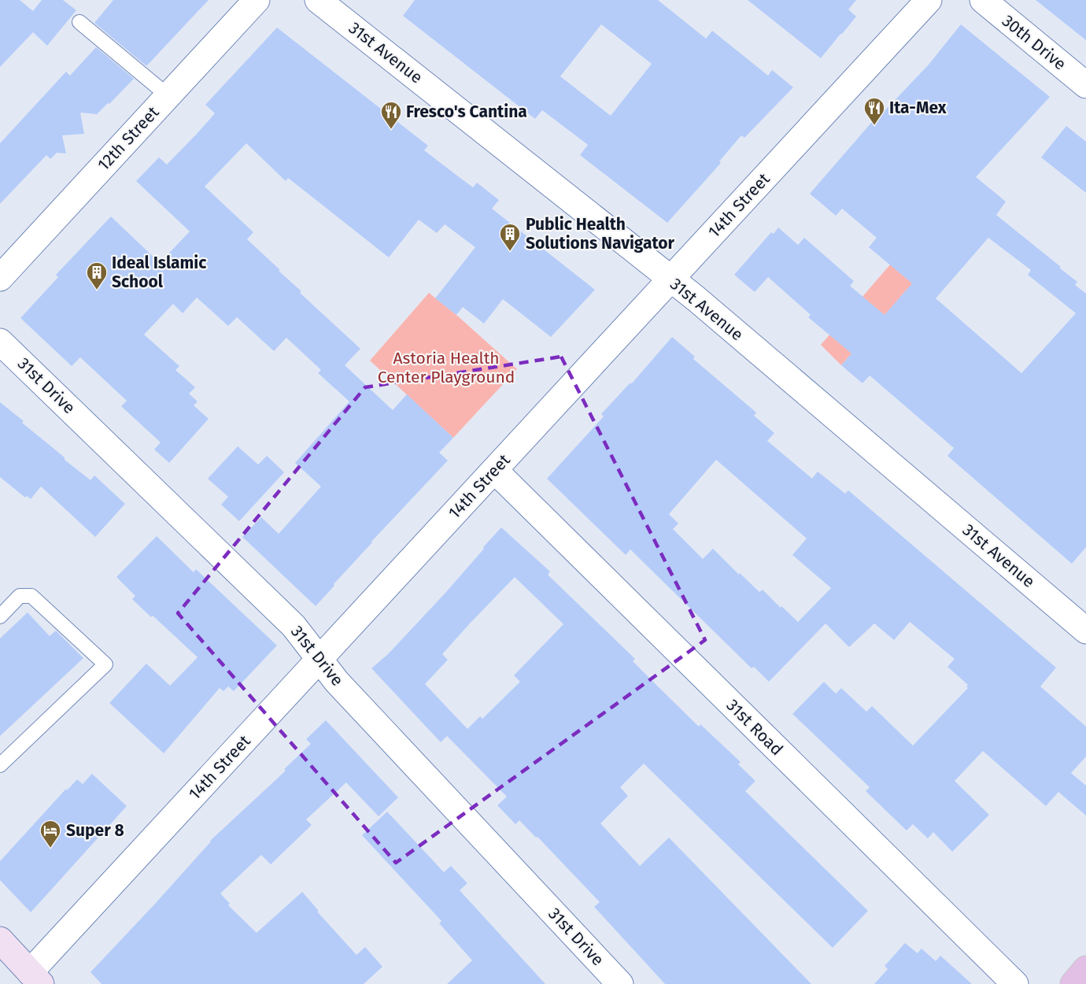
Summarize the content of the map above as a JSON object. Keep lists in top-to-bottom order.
{
  "streets": {
    "street": [
      "30th Drive",
      "31st Avenue",
      "12th Street",
      "14th Street",
      "31st Drive",
      "31st Road"
    ]
  },
  "crossings": [
    ["31st Avenue", "14th Street"],
    ["14th Street", "31st Drive"],
    ["14th Street", "31st Road"]
  ],
  "parks": ["Astoria Health Center Playground"],
  "places": {
    "restaurant": ["Ita-Mex", "Fresco's Cantina"],
    "building": ["Public Health Solutions Navigator", "Ideal Islamic School"],
    "hotel": ["Super 8"]
  }
}
